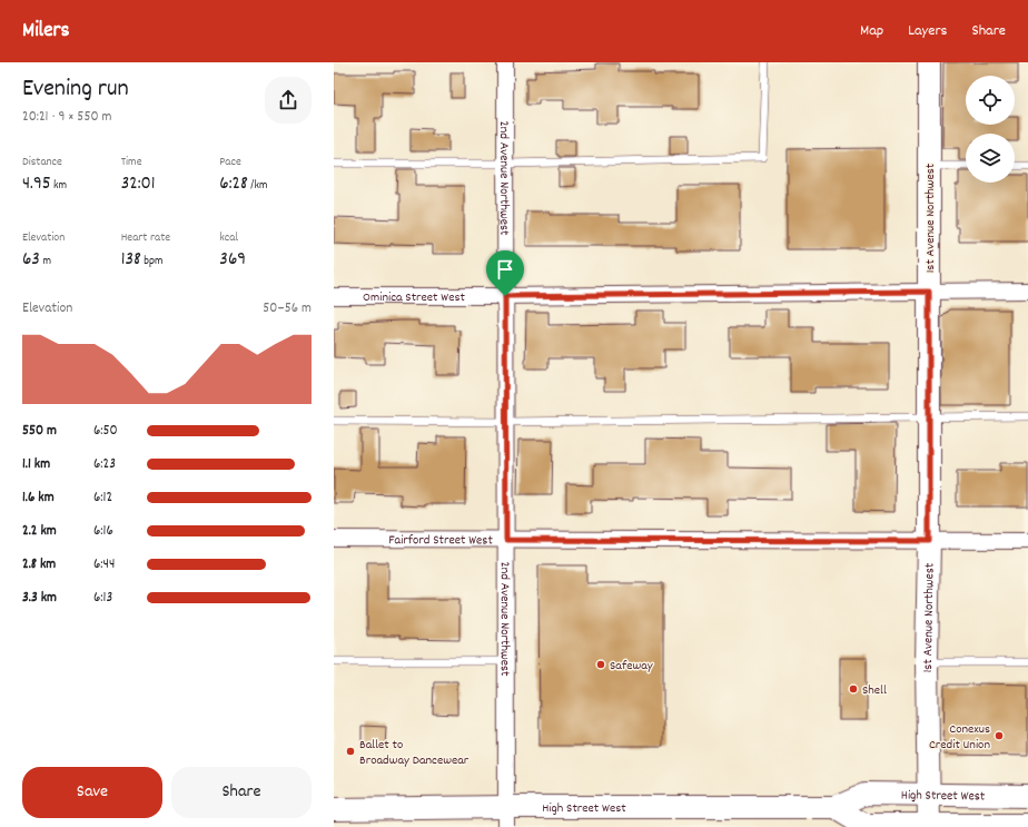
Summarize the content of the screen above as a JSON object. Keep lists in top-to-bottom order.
{
  "streets": {
    "main road": ["1st Avenue Northwest", "High Street West"],
    "street": ["2nd Avenue Northwest", "Ominica Street West", "Fairford Street West"]
  },
  "crossings": [
    ["2nd Avenue Northwest", "Ominica Street West"],
    ["2nd Avenue Northwest", "Fairford Street West"],
    ["2nd Avenue Northwest", "High Street West"],
    ["1st Avenue Northwest", "Ominica Street West"],
    ["1st Avenue Northwest", "Fairford Street West"],
    ["1st Avenue Northwest", "High Street West"]
  ],
  "places": [
    "Safeway",
    "Shell",
    "Conexus Credit Union",
    "Ballet to Broadway Dancewear"
  ],
  "page": {
    "header": "Milers",
    "nav": ["Map", "Layers", "Share"],
    "heading": ["Evening run", "20:21 · 9 × 550 m"],
    "stats": [
      ["Distance", "4.95 km"],
      ["Time", "32:01"],
      ["Pace", "6:28 /km"],
      ["Elevation", "63 m"],
      ["Heart rate", "138 bpm"],
      ["kcal", "369"]
    ],
    "chart": ["Elevation", "50–56 m"],
    "list": [
      {
        "name": "550 m",
        "note": "6:50"
      },
      {
        "name": "1.1 km",
        "note": "6:23"
      },
      {
        "name": "1.6 km",
        "note": "6:12"
      },
      {
        "name": "2.2 km",
        "note": "6:16"
      },
      {
        "name": "2.8 km",
        "note": "6:44"
      },
      {
        "name": "3.3 km",
        "note": "6:13"
      }
    ],
    "buttons": ["Save", "Share"]
  }
}
